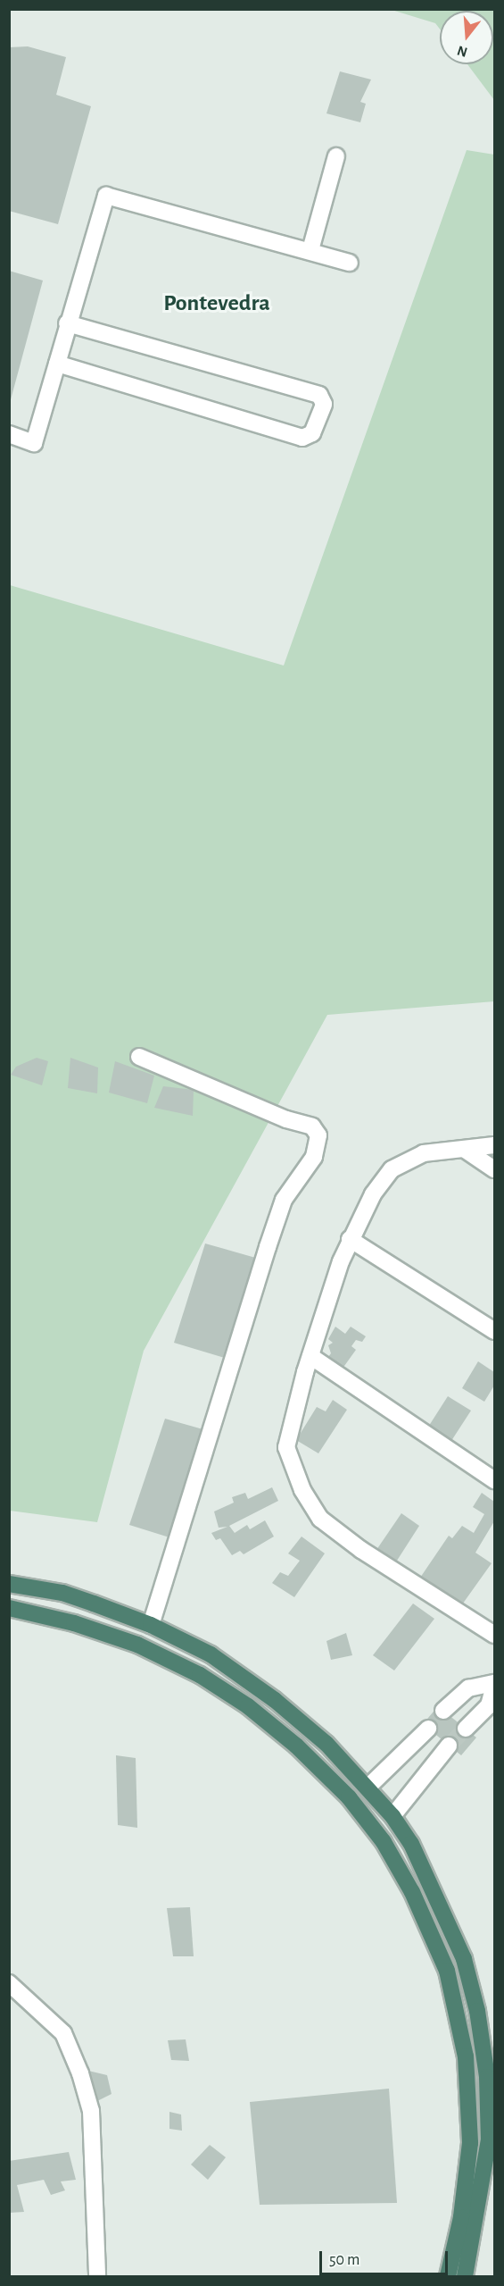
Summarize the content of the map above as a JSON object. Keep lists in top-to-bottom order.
{
  "districts": ["Pontevedra"],
  "scale_bar": "50 m",
  "north": "bottom"
}
